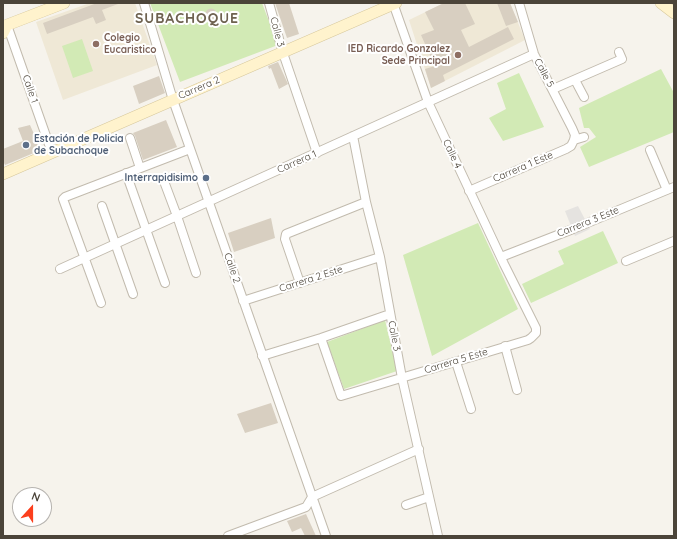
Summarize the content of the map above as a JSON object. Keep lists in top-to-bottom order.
{
  "streets": {
    "street": [
      "Calle 3",
      "Calle 5",
      "Carrera 2",
      "Calle 1",
      "Calle 4",
      "Carrera 1",
      "Carrera 1 Este",
      "Carrera 3 Este",
      "Calle 2",
      "Carrera 2 Este",
      "Carrera 5 Este"
    ]
  },
  "crossings": [
    ["Calle 3", "Carrera 2"],
    ["Calle 3", "Carrera 1"],
    ["Calle 3", "Carrera 2 Este"],
    ["Calle 3", "Carrera 5 Este"],
    ["Calle 5", "Carrera 1"],
    ["Calle 5", "Carrera 1 Este"],
    ["Carrera 2", "Calle 1"],
    ["Carrera 2", "Calle 4"],
    ["Carrera 2", "Calle 2"],
    ["Calle 4", "Carrera 1"],
    ["Calle 4", "Carrera 1 Este"],
    ["Calle 4", "Carrera 3 Este"],
    ["Calle 4", "Carrera 5 Este"],
    ["Carrera 1", "Calle 2"],
    ["Calle 2", "Carrera 2 Este"]
  ],
  "districts": ["SUBACHOQUE"],
  "places": [
    "Colegio Eucaristico",
    "IED Ricardo Gonzalez Sede Principal",
    "Estación de Policia de Subachoque",
    "Interrapidisimo"
  ],
  "north": "top"
}
